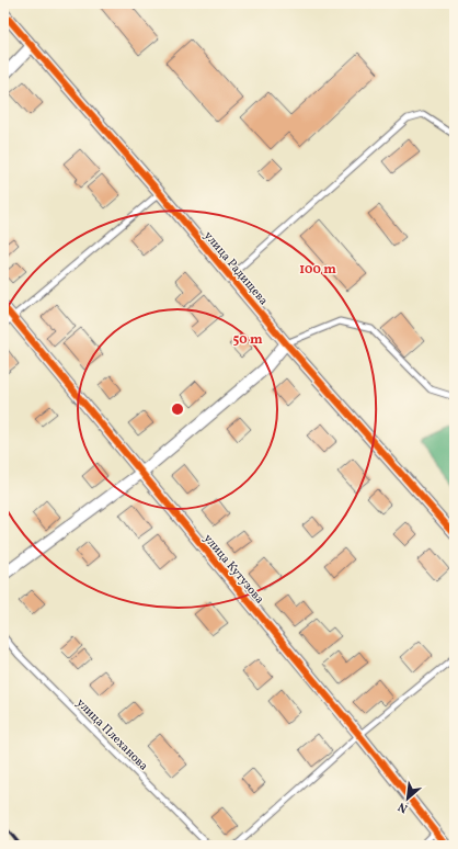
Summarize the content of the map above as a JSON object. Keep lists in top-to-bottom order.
{
  "streets": {
    "street": ["улица Радищева", "улица Кутузова"],
    "lane": ["улица Плеханова"]
  },
  "north": "bottom left",
  "rings": ["100 m", "50 m"]
}
